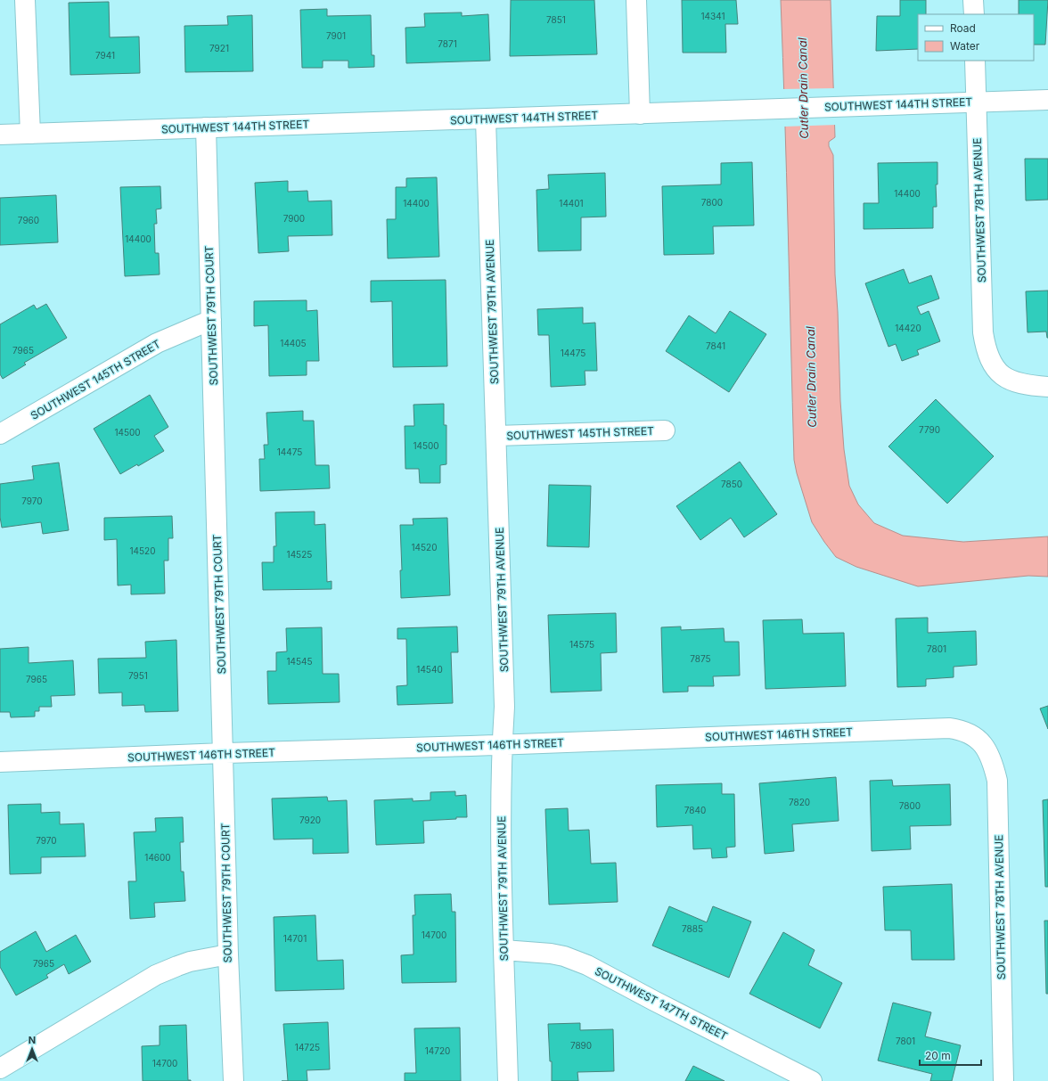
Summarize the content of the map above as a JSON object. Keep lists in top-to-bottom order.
{
  "streets": {
    "street": [
      "SOUTHWEST 144TH STREET",
      "SOUTHWEST 78TH AVENUE",
      "SOUTHWEST 79TH AVENUE",
      "SOUTHWEST 79TH COURT",
      "SOUTHWEST 145TH STREET",
      "SOUTHWEST 146TH STREET",
      "SOUTHWEST 147TH STREET"
    ]
  },
  "crossings": [
    ["SOUTHWEST 144TH STREET", "SOUTHWEST 78TH AVENUE"],
    ["SOUTHWEST 144TH STREET", "SOUTHWEST 79TH AVENUE"],
    ["SOUTHWEST 144TH STREET", "SOUTHWEST 79TH COURT"],
    ["SOUTHWEST 78TH AVENUE", "SOUTHWEST 146TH STREET"],
    ["SOUTHWEST 79TH AVENUE", "SOUTHWEST 145TH STREET"],
    ["SOUTHWEST 79TH AVENUE", "SOUTHWEST 146TH STREET"],
    ["SOUTHWEST 79TH AVENUE", "SOUTHWEST 147TH STREET"],
    ["SOUTHWEST 79TH COURT", "SOUTHWEST 145TH STREET"],
    ["SOUTHWEST 79TH COURT", "SOUTHWEST 146TH STREET"]
  ],
  "water": ["Cutler Drain Canal"],
  "house_numbers": [
    "14341",
    "7851",
    "7901",
    "7871",
    "7921",
    "7941",
    "14400",
    "7800",
    "14400",
    "14401",
    "7900",
    "7960",
    "14400",
    "14420",
    "14405",
    "7841",
    "7965",
    "14475",
    "7790",
    "14500",
    "14500",
    "14475",
    "7850",
    "7970",
    "14520",
    "14520",
    "14525",
    "14575",
    "7801",
    "7875",
    "14545",
    "14540",
    "7951",
    "7965",
    "7820",
    "7800",
    "7840",
    "7920",
    "7970",
    "14600",
    "7885",
    "14700",
    "14701",
    "7965",
    "7801",
    "7890",
    "14725",
    "14720",
    "14700"
  ],
  "legend": ["Road", "Water"],
  "scale_bar": "20 m",
  "north": "top"
}
